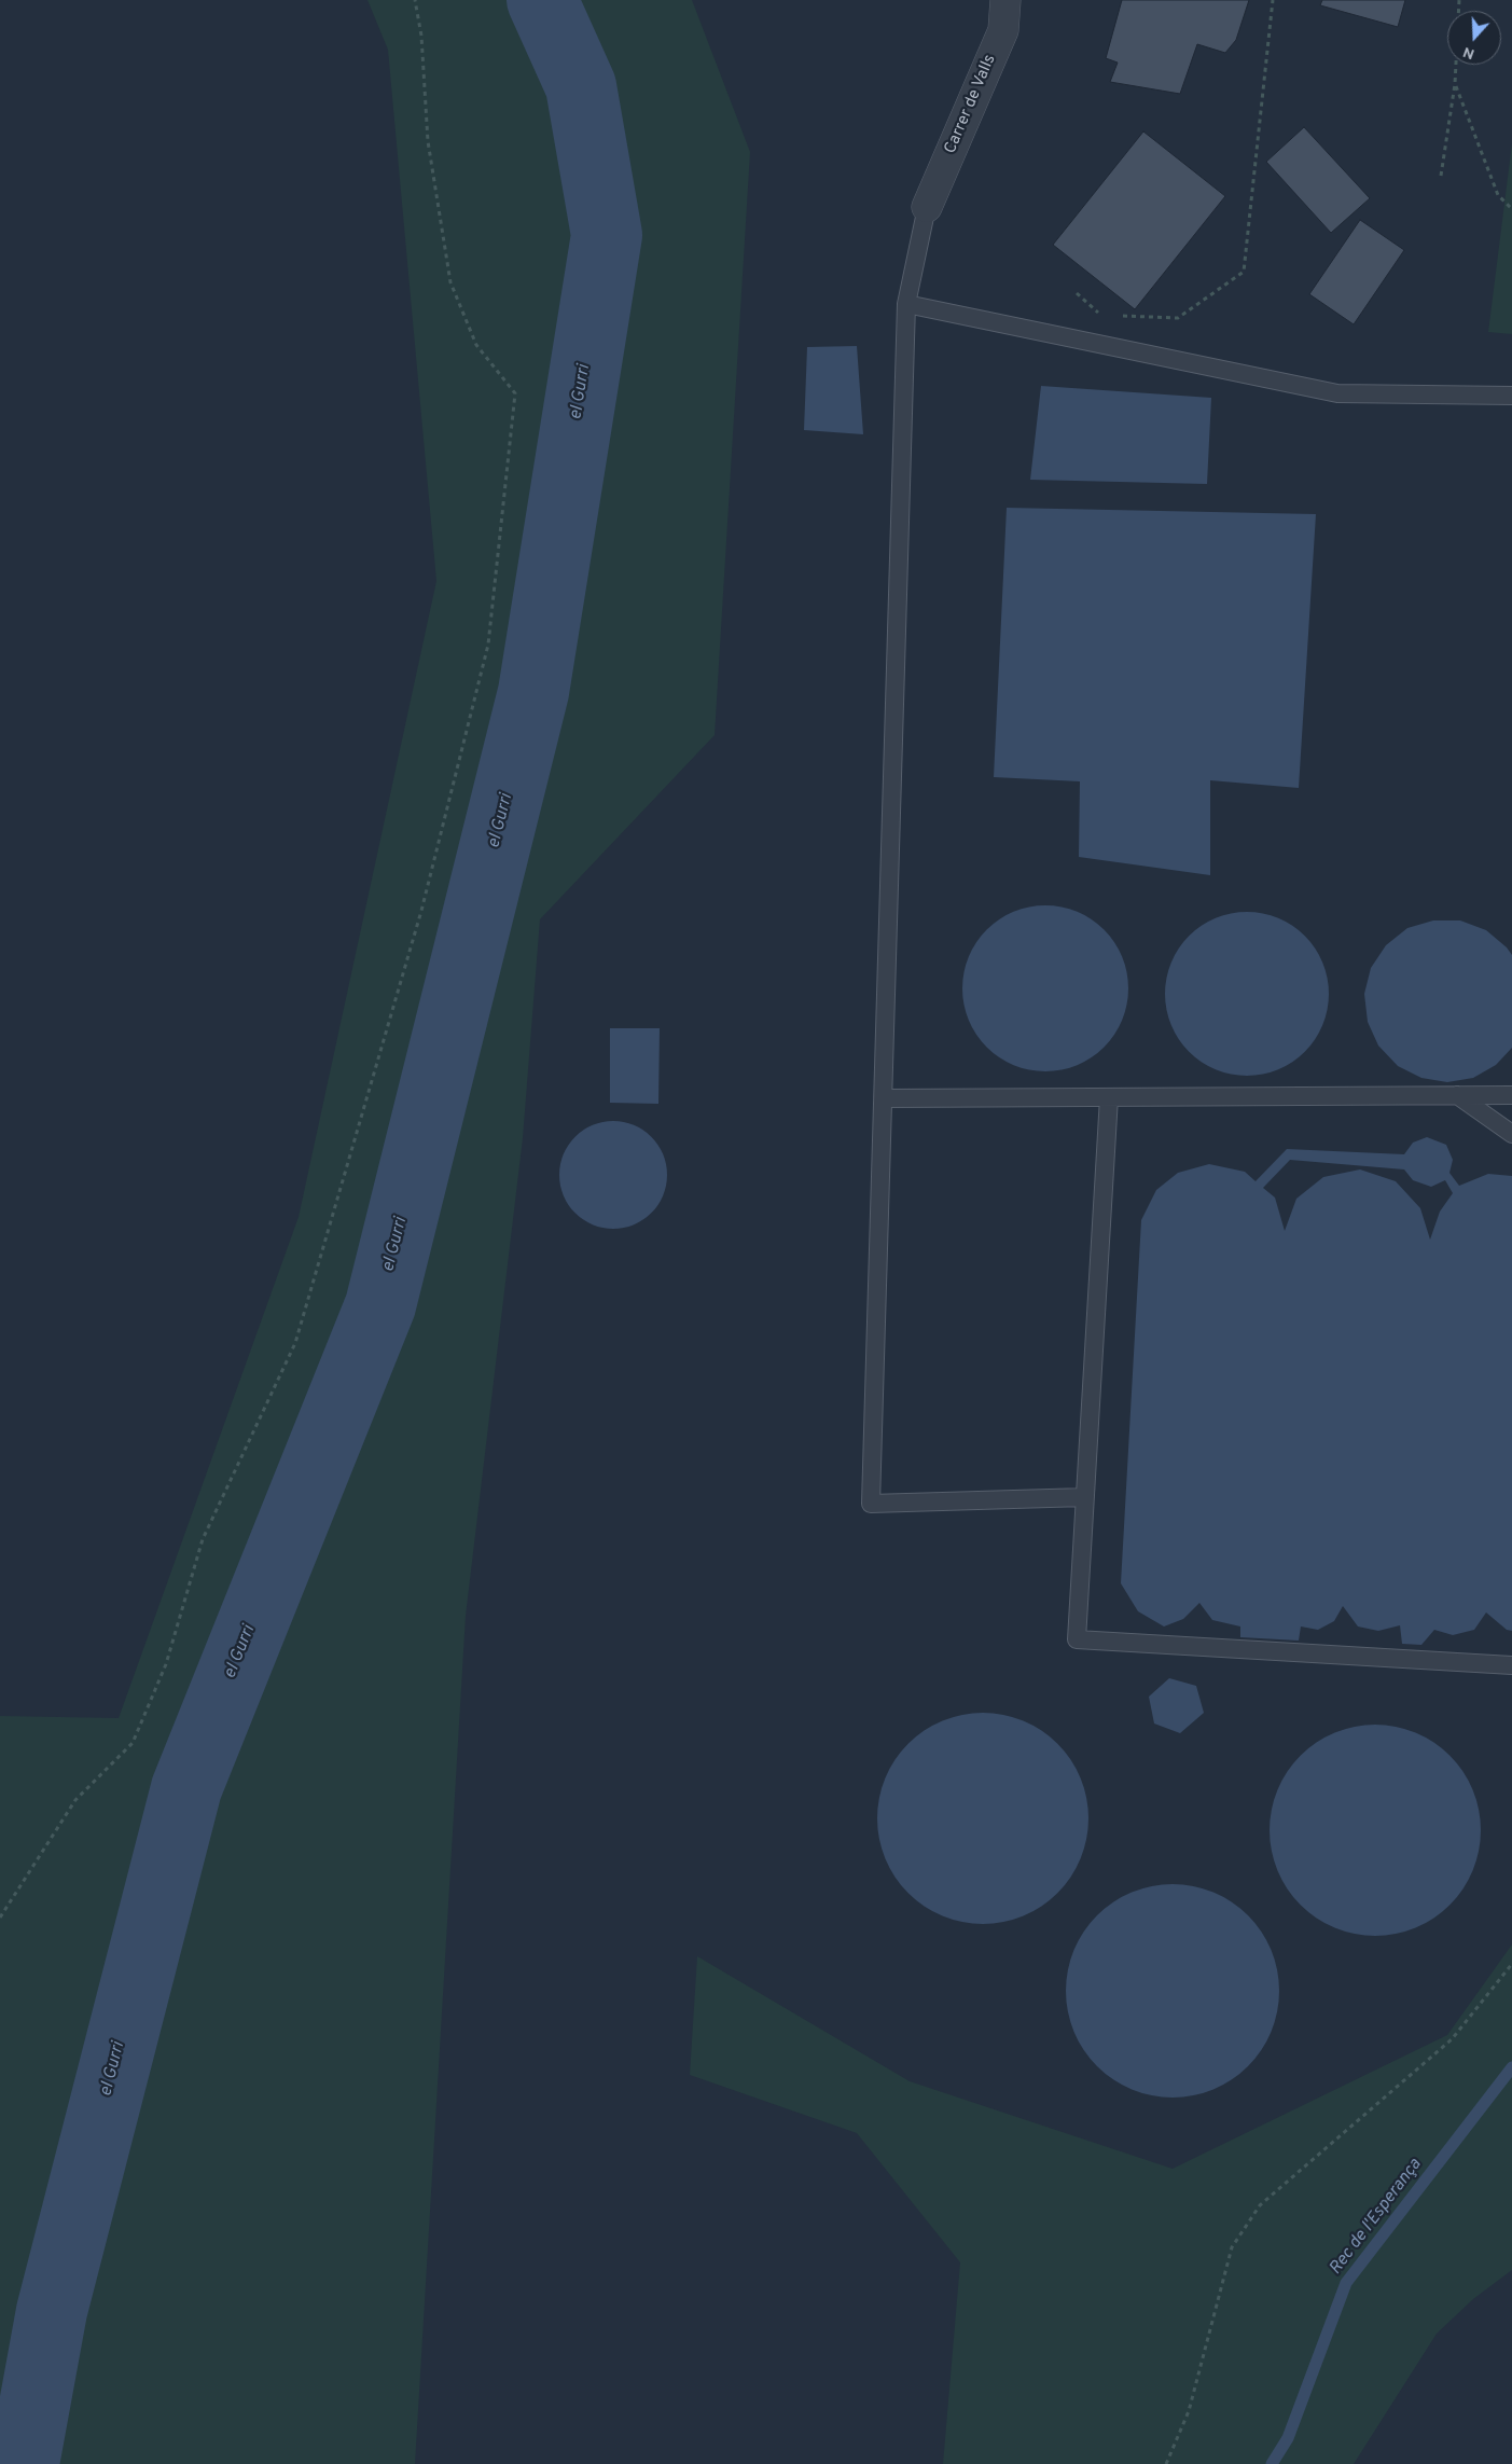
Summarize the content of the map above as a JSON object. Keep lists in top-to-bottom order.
{
  "streets": {
    "street": ["Carrer de Valls"]
  },
  "water": ["el Gurri", "Rec de l'Esperança"],
  "north": "bottom"
}
